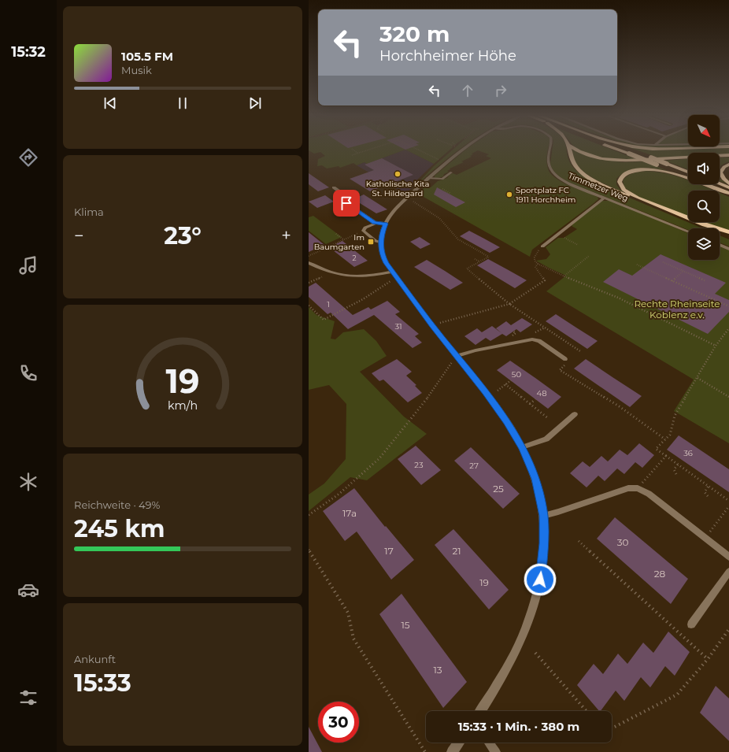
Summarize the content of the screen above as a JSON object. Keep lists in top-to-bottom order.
{
  "streets": {
    "lane": ["Timmetzer Weg"]
  },
  "parks": ["Rechte Rheinseite Koblenz e.v."],
  "places": {
    "other": ["Katholische Kita St. Hildegard", "Sportplatz FC 1911 Horchheim"],
    "transit": ["Im Baumgarten"]
  },
  "house_numbers": [
    "2",
    "1",
    "31",
    "50",
    "48",
    "36",
    "23",
    "27",
    "25",
    "17a",
    "30",
    "17",
    "21",
    "28",
    "19",
    "15",
    "13"
  ],
  "north": "bottom right",
  "page": {
    "tabs": "15:32",
    "turn": ["320 m", "Horchheimer Höhe"],
    "song": ["105.5 FM", "Musik"],
    "tile": [
      "Klima",
      ["Reichweite · 49%", "245 km"],
      ["Ankunft", "15:33"]
    ],
    "heat": ["−", "23°", "+"],
    "limit": "30",
    "trip": "15:33 · 1 Min. · 380 m",
    "gauge": ["19", "km/h"]
  }
}
